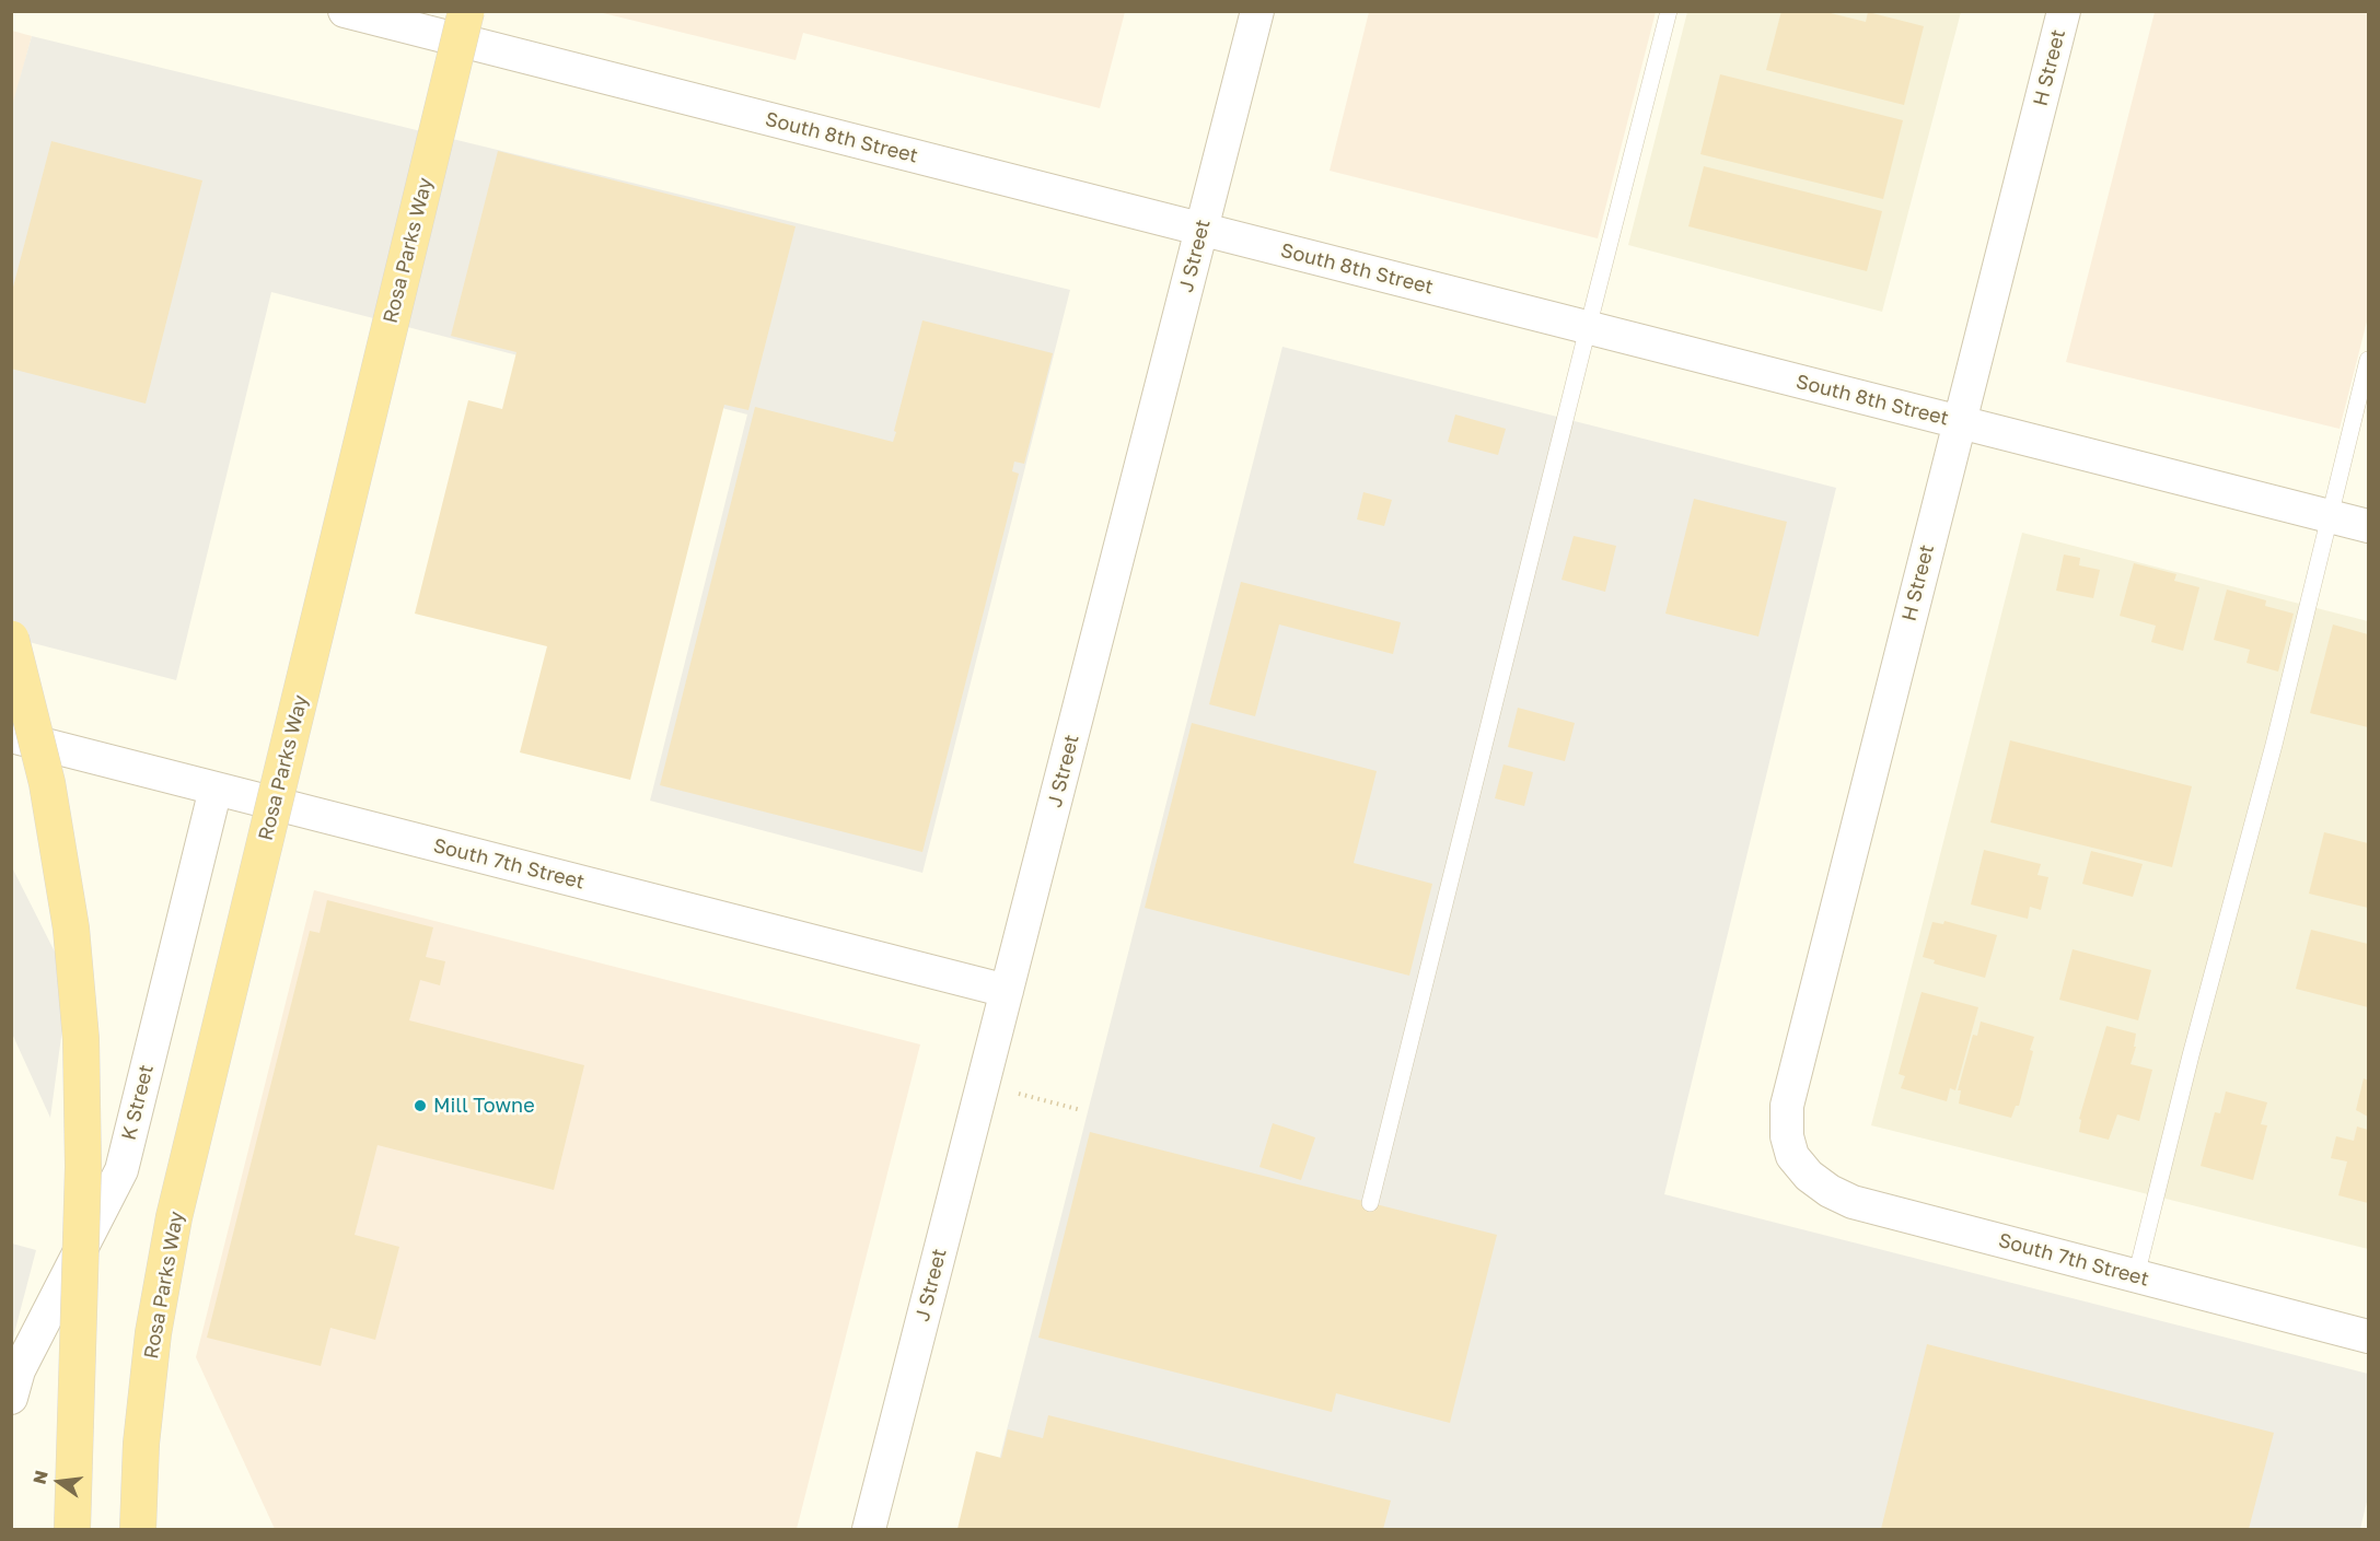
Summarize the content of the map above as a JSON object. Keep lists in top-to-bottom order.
{
  "streets": {
    "highway": ["Rosa Parks Way"],
    "street": [
      "H Street",
      "South 8th Street",
      "J Street",
      "South 7th Street",
      "K Street"
    ]
  },
  "crossings": [
    ["H Street", "South 8th Street"],
    ["H Street", "South 7th Street"],
    ["South 8th Street", "J Street"],
    ["J Street", "South 7th Street"],
    ["South 7th Street", "K Street"]
  ],
  "places": ["Mill Towne"],
  "north": "left"
}
